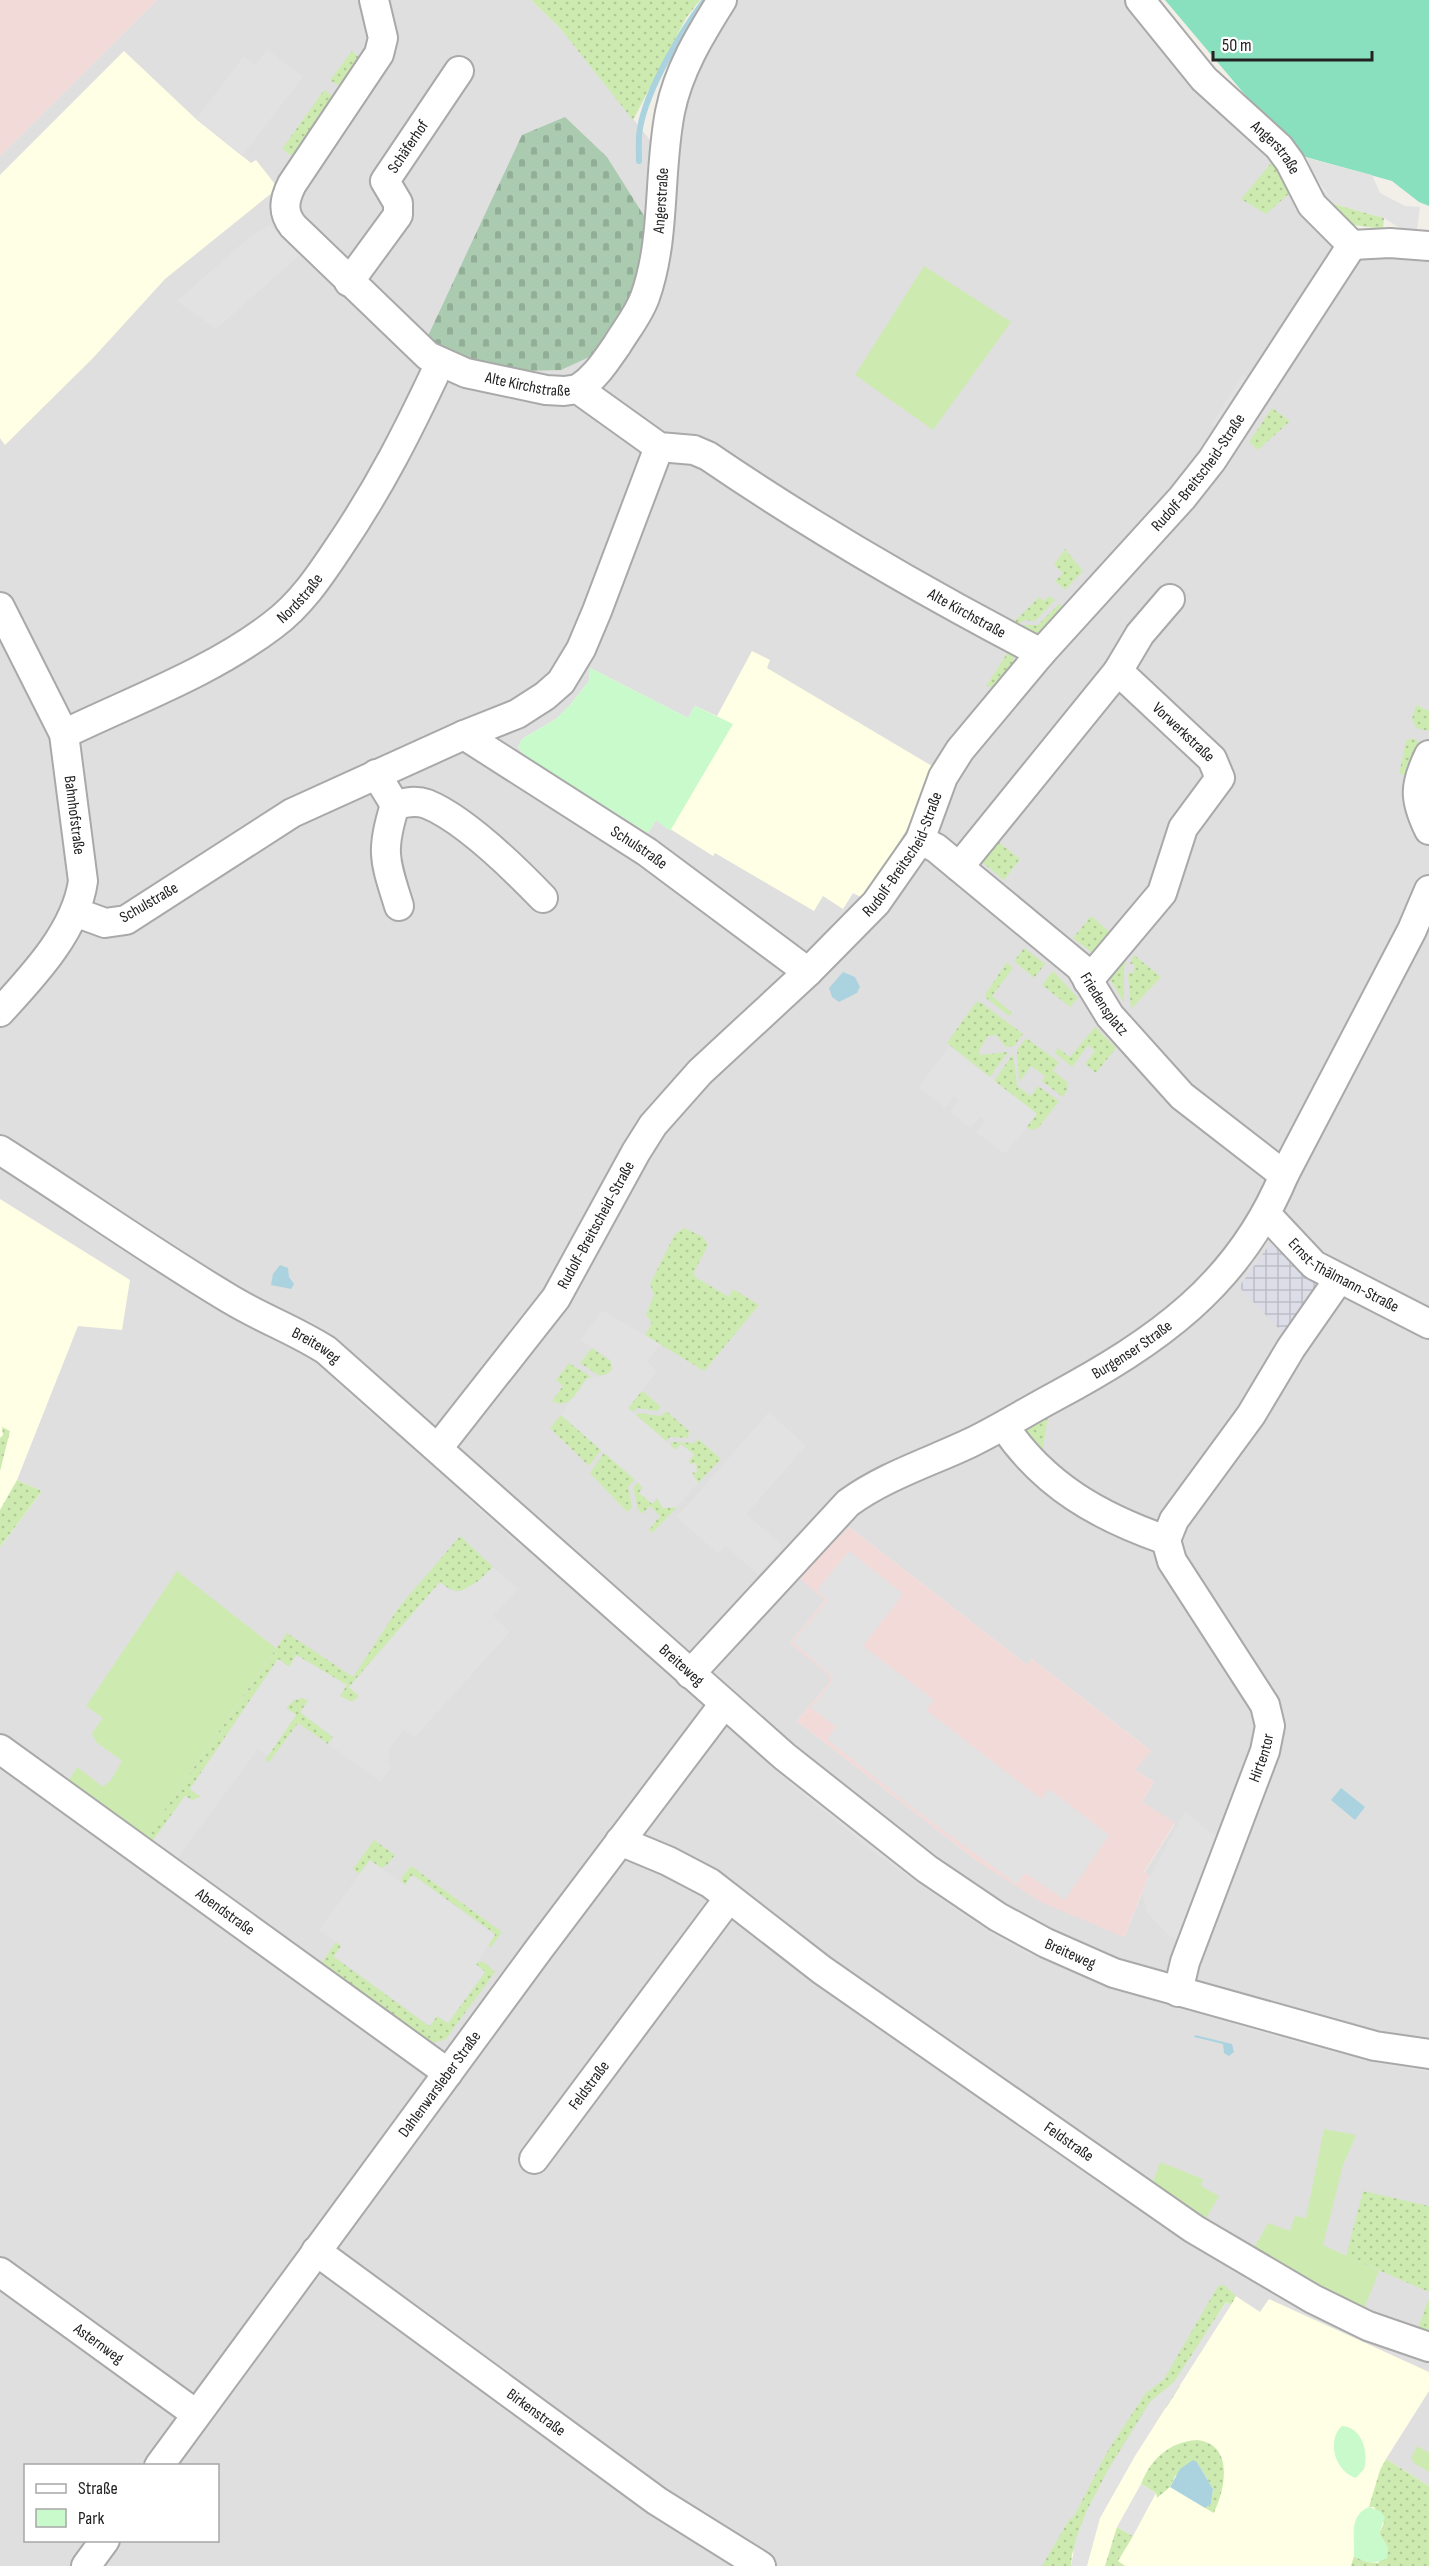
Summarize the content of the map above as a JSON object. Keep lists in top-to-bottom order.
{
  "streets": {
    "street": [
      "Schäferhof",
      "Angerstraße",
      "Alte Kirchstraße",
      "Rudolf-Breitscheid-Straße",
      "Nordstraße",
      "Vorwerkstraße",
      "Bahnhofstraße",
      "Schulstraße",
      "Friedensplatz",
      "Ernst-Thälmann-Straße",
      "Breiteweg",
      "Burgenser Straße",
      "Hirtentor",
      "Abendstraße",
      "Dahlenwarsleber Straße",
      "Feldstraße",
      "Asternweg",
      "Birkenstraße"
    ]
  },
  "crossings": [
    ["Schäferhof", "Alte Kirchstraße"],
    ["Angerstraße", "Alte Kirchstraße"],
    ["Angerstraße", "Rudolf-Breitscheid-Straße"],
    ["Alte Kirchstraße", "Rudolf-Breitscheid-Straße"],
    ["Alte Kirchstraße", "Nordstraße"],
    ["Alte Kirchstraße", "Schulstraße"],
    ["Rudolf-Breitscheid-Straße", "Schulstraße"],
    ["Rudolf-Breitscheid-Straße", "Friedensplatz"],
    ["Rudolf-Breitscheid-Straße", "Breiteweg"],
    ["Nordstraße", "Bahnhofstraße"],
    ["Vorwerkstraße", "Friedensplatz"],
    ["Bahnhofstraße", "Schulstraße"],
    ["Friedensplatz", "Burgenser Straße"],
    ["Ernst-Thälmann-Straße", "Burgenser Straße"],
    ["Breiteweg", "Burgenser Straße"],
    ["Breiteweg", "Hirtentor"],
    ["Breiteweg", "Dahlenwarsleber Straße"],
    ["Abendstraße", "Dahlenwarsleber Straße"],
    ["Dahlenwarsleber Straße", "Feldstraße"],
    ["Dahlenwarsleber Straße", "Asternweg"],
    ["Dahlenwarsleber Straße", "Birkenstraße"]
  ],
  "legend": ["Straße", "Park"],
  "scale_bar": "50 m"
}
